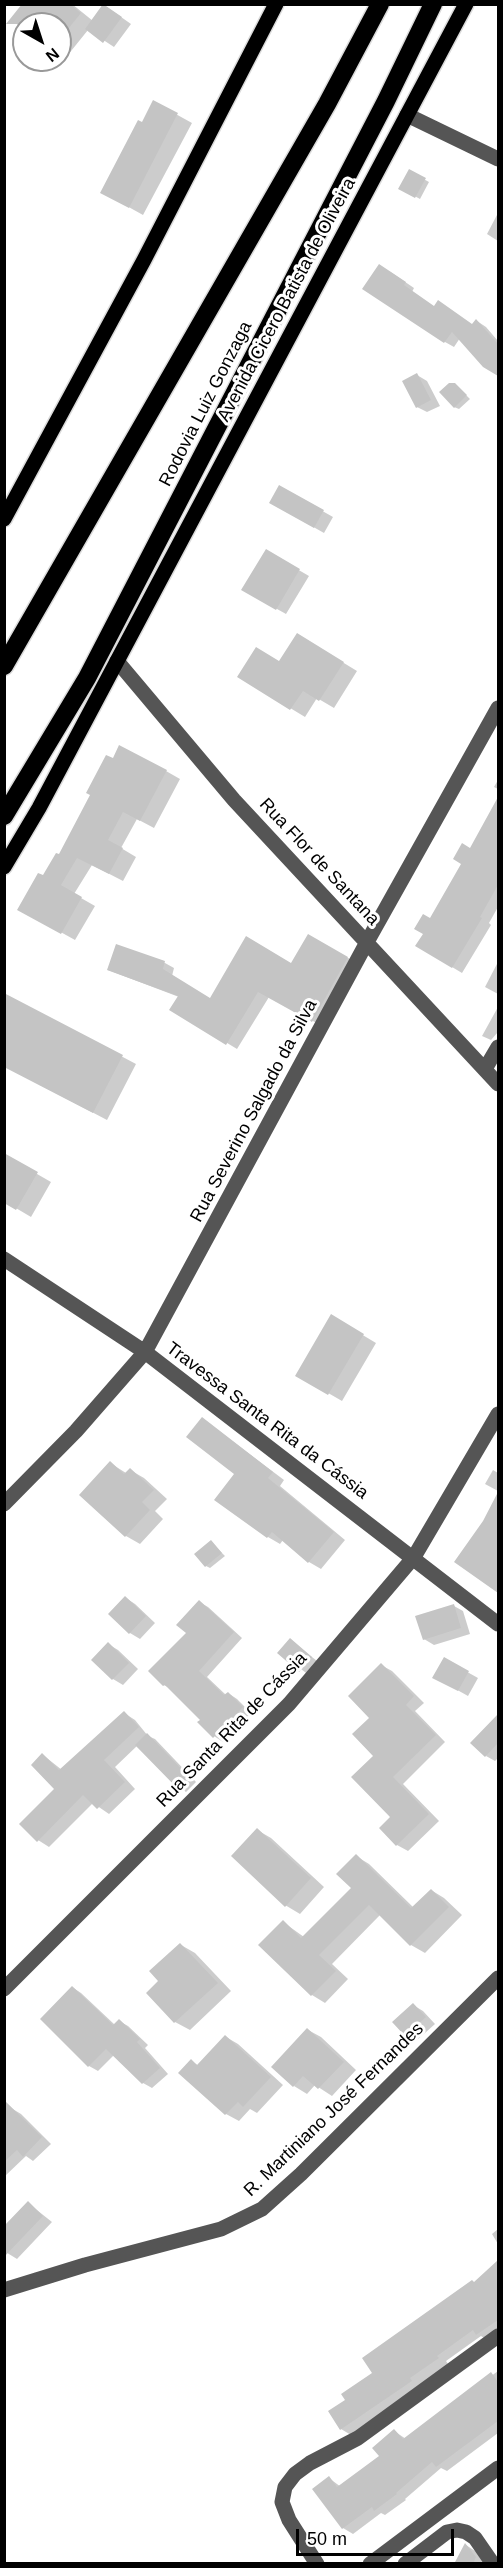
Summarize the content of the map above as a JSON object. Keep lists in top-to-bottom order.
{
  "streets": {
    "highway": ["Rodovia Luiz Gonzaga"],
    "main road": ["Avenida Cicero Batista de Oliveira"],
    "street": [
      "Rua Flor de Santana",
      "Rua Severino Salgado da Silva",
      "Travessa Santa Rita da Cássia",
      "Rua Santa Rita de Cássia",
      "R. Martiniano José Fernandes"
    ]
  },
  "crossings": [
    ["Avenida Cicero Batista de Oliveira", "Rua Flor de Santana"],
    ["Rua Flor de Santana", "Rua Severino Salgado da Silva"],
    ["Rua Severino Salgado da Silva", "Travessa Santa Rita da Cássia"],
    ["Travessa Santa Rita da Cássia", "Rua Santa Rita de Cássia"]
  ],
  "scale_bar": "50 m",
  "north": "bottom right"
}
